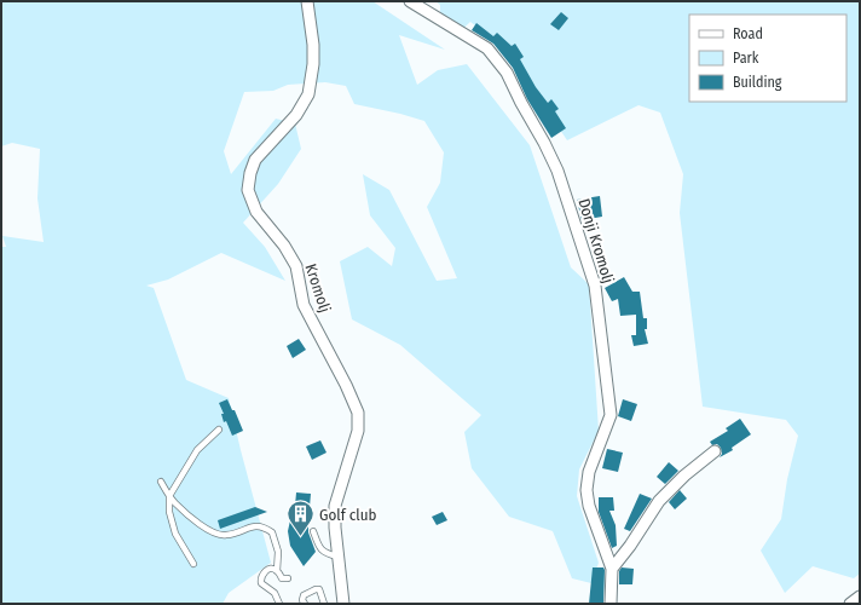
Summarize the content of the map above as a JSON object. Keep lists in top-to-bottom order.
{
  "streets": {
    "street": ["Donji Kromolj", "Kromolj"]
  },
  "places": {
    "building": ["Golf club"]
  },
  "legend": ["Road", "Park", "Building"]
}
